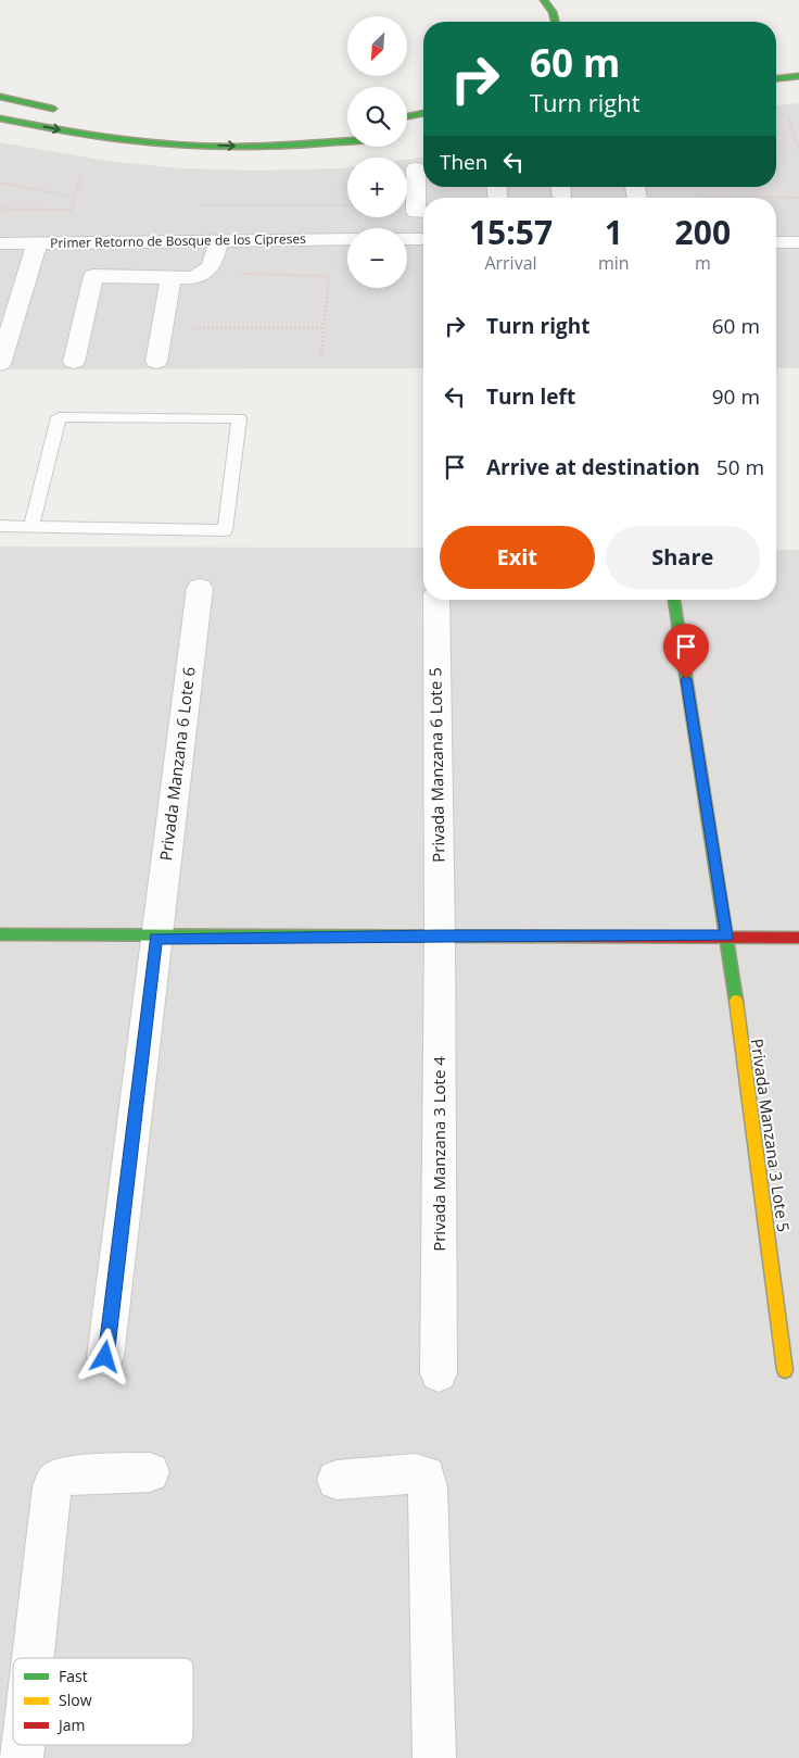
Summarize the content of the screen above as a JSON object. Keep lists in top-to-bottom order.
{
  "streets": {
    "main road": ["Privada Manzana 3 Lote 5"],
    "street": [
      "Primer Retorno de Bosque de los Cipreses",
      "Privada Manzana 6 Lote 6",
      "Privada Manzana 6 Lote 5",
      "Privada Manzana 3 Lote 4"
    ]
  },
  "crossings": [
    ["Privada Manzana 6 Lote 5", "Privada Manzana 3 Lote 4"]
  ],
  "legend": ["Fast", "Slow", "Jam"],
  "north": "bottom left",
  "page": {
    "map_buttons": ["+", "−"],
    "turn": ["60 m", "Turn right"],
    "then": "Then",
    "eta": [
      "15:57",
      "Arrival",
      "1",
      "min",
      "200",
      "m"
    ],
    "list": [
      {
        "name": "Turn right",
        "value": "60 m"
      },
      {
        "name": "Turn left",
        "value": "90 m"
      },
      {
        "name": "Arrive at destination",
        "value": "50 m"
      }
    ],
    "buttons": ["Exit", "Share"]
  }
}
